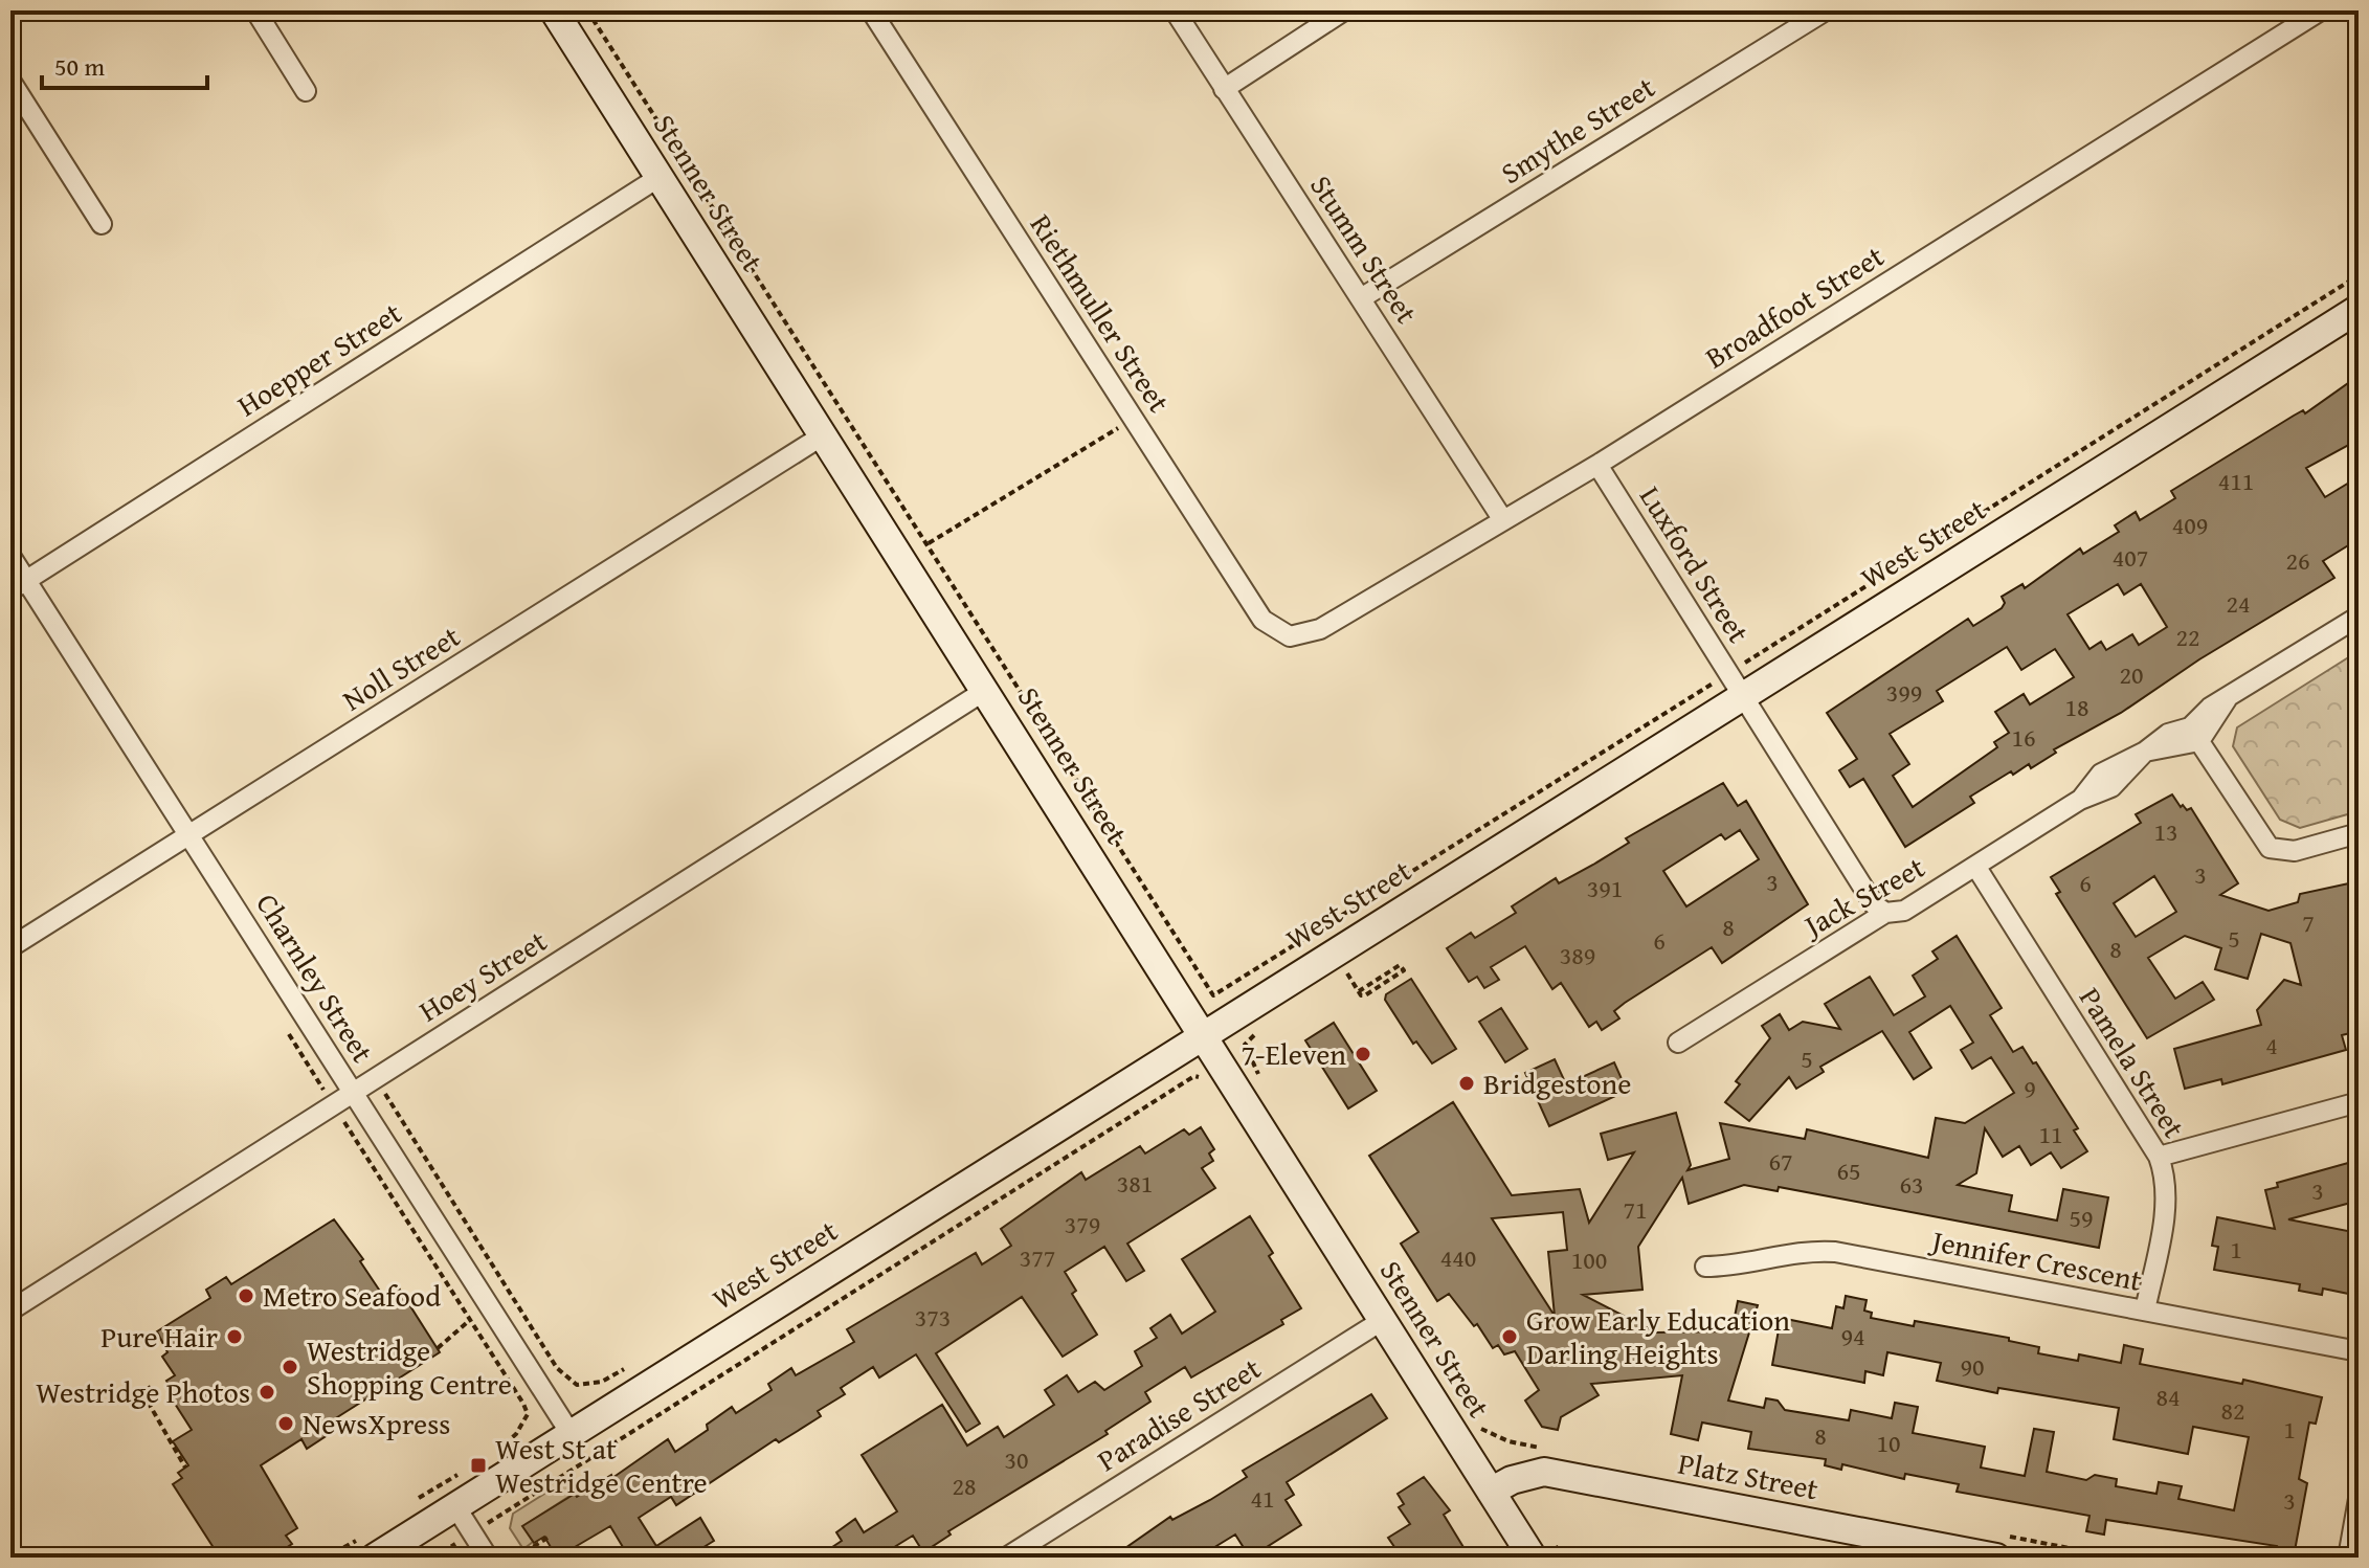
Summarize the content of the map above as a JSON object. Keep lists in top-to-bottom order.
{
  "streets": {
    "main road": ["Stenner Street", "West Street", "Platz Street"],
    "street": [
      "Smythe Street",
      "Stumm Street",
      "Broadfoot Street",
      "Riethmuller Street",
      "Hoepper Street",
      "Luxford Street",
      "Noll Street",
      "Jack Street",
      "Hoey Street",
      "Charnley Street",
      "Pamela Street",
      "Jennifer Crescent",
      "Paradise Street"
    ]
  },
  "crossings": [
    ["Smythe Street", "Stumm Street"],
    ["Stenner Street", "Hoepper Street"],
    ["Stenner Street", "West Street"],
    ["Stenner Street", "Noll Street"],
    ["Stenner Street", "Hoey Street"],
    ["Stenner Street", "Paradise Street"],
    ["Stenner Street", "Platz Street"],
    ["Stumm Street", "Broadfoot Street"],
    ["Broadfoot Street", "Riethmuller Street"],
    ["Broadfoot Street", "Luxford Street"],
    ["Hoepper Street", "Charnley Street"],
    ["West Street", "Luxford Street"],
    ["West Street", "Charnley Street"],
    ["Noll Street", "Charnley Street"],
    ["Jack Street", "Pamela Street"],
    ["Hoey Street", "Charnley Street"],
    ["Pamela Street", "Jennifer Crescent"]
  ],
  "places": {
    "other": [
      "7-Eleven",
      "Bridgestone",
      "Metro Seafood",
      "Pure Hair",
      "Grow Early Education Darling Heights",
      "Westridge Shopping Centre",
      "Westridge Photos",
      "NewsXpress"
    ],
    "transit": ["West St at Westridge Centre"]
  },
  "house_numbers": [
    "411",
    "409",
    "407",
    "26",
    "24",
    "22",
    "20",
    "399",
    "18",
    "16",
    "13",
    "3",
    "3",
    "6",
    "391",
    "7",
    "8",
    "5",
    "6",
    "8",
    "389",
    "4",
    "5",
    "9",
    "11",
    "67",
    "65",
    "381",
    "63",
    "3",
    "71",
    "59",
    "379",
    "1",
    "377",
    "440",
    "100",
    "373",
    "94",
    "90",
    "84",
    "82",
    "1",
    "8",
    "10",
    "30",
    "28",
    "41",
    "3"
  ],
  "scale_bar": "50 m"
}
